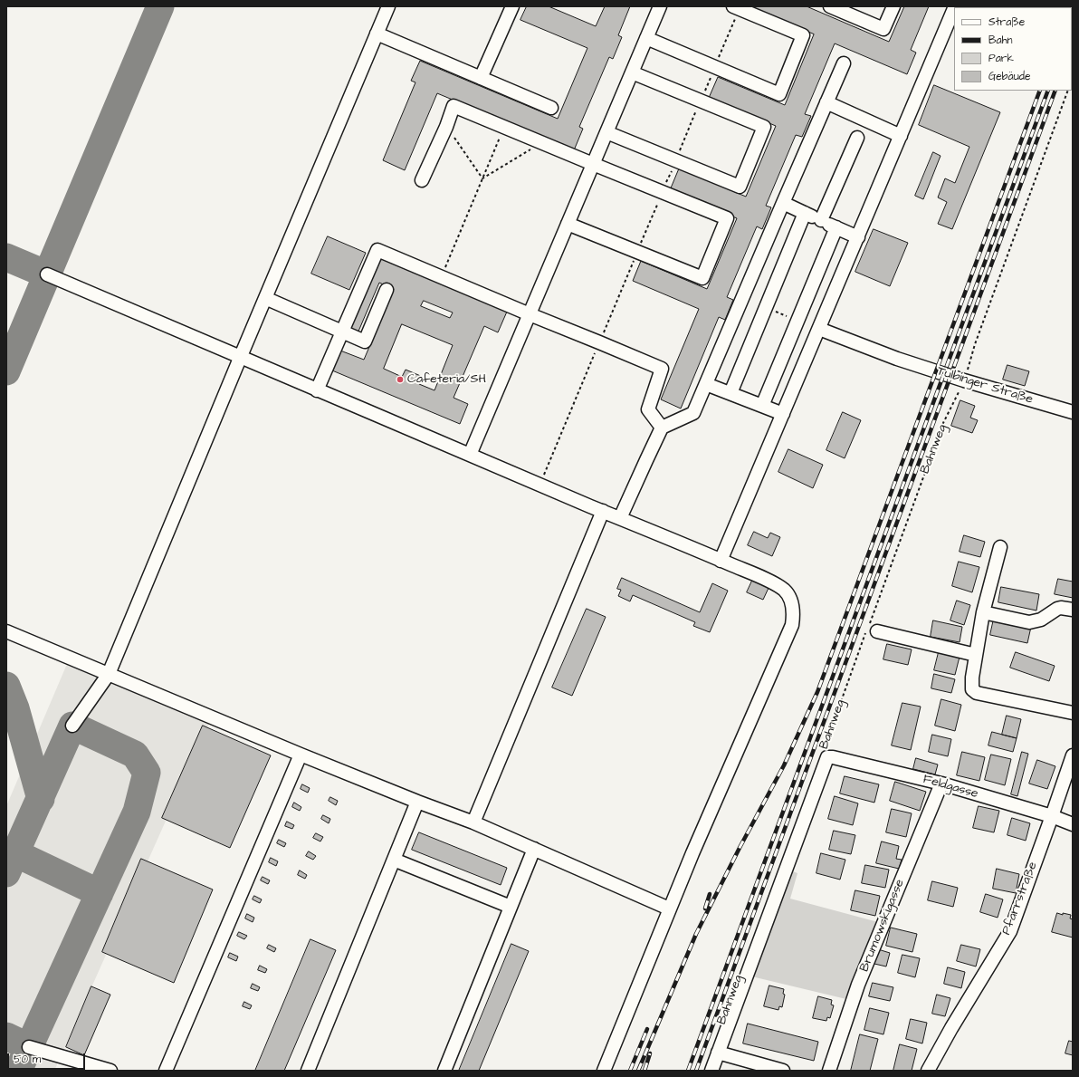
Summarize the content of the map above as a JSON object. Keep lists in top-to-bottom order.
{
  "streets": {
    "street": [
      "Tulbinger Straße",
      "Bahnweg",
      "Feldgasse",
      "Pfarrstraße",
      "Brumowskigasse"
    ]
  },
  "crossings": [
    ["Tulbinger Straße", "Bahnweg"],
    ["Bahnweg", "Feldgasse"],
    ["Feldgasse", "Pfarrstraße"],
    ["Feldgasse", "Brumowskigasse"]
  ],
  "places": ["Cafeteria/SH"],
  "legend": [
    "Straße",
    "Bahn",
    "Park",
    "Gebäude"
  ],
  "scale_bar": "50 m"
}
